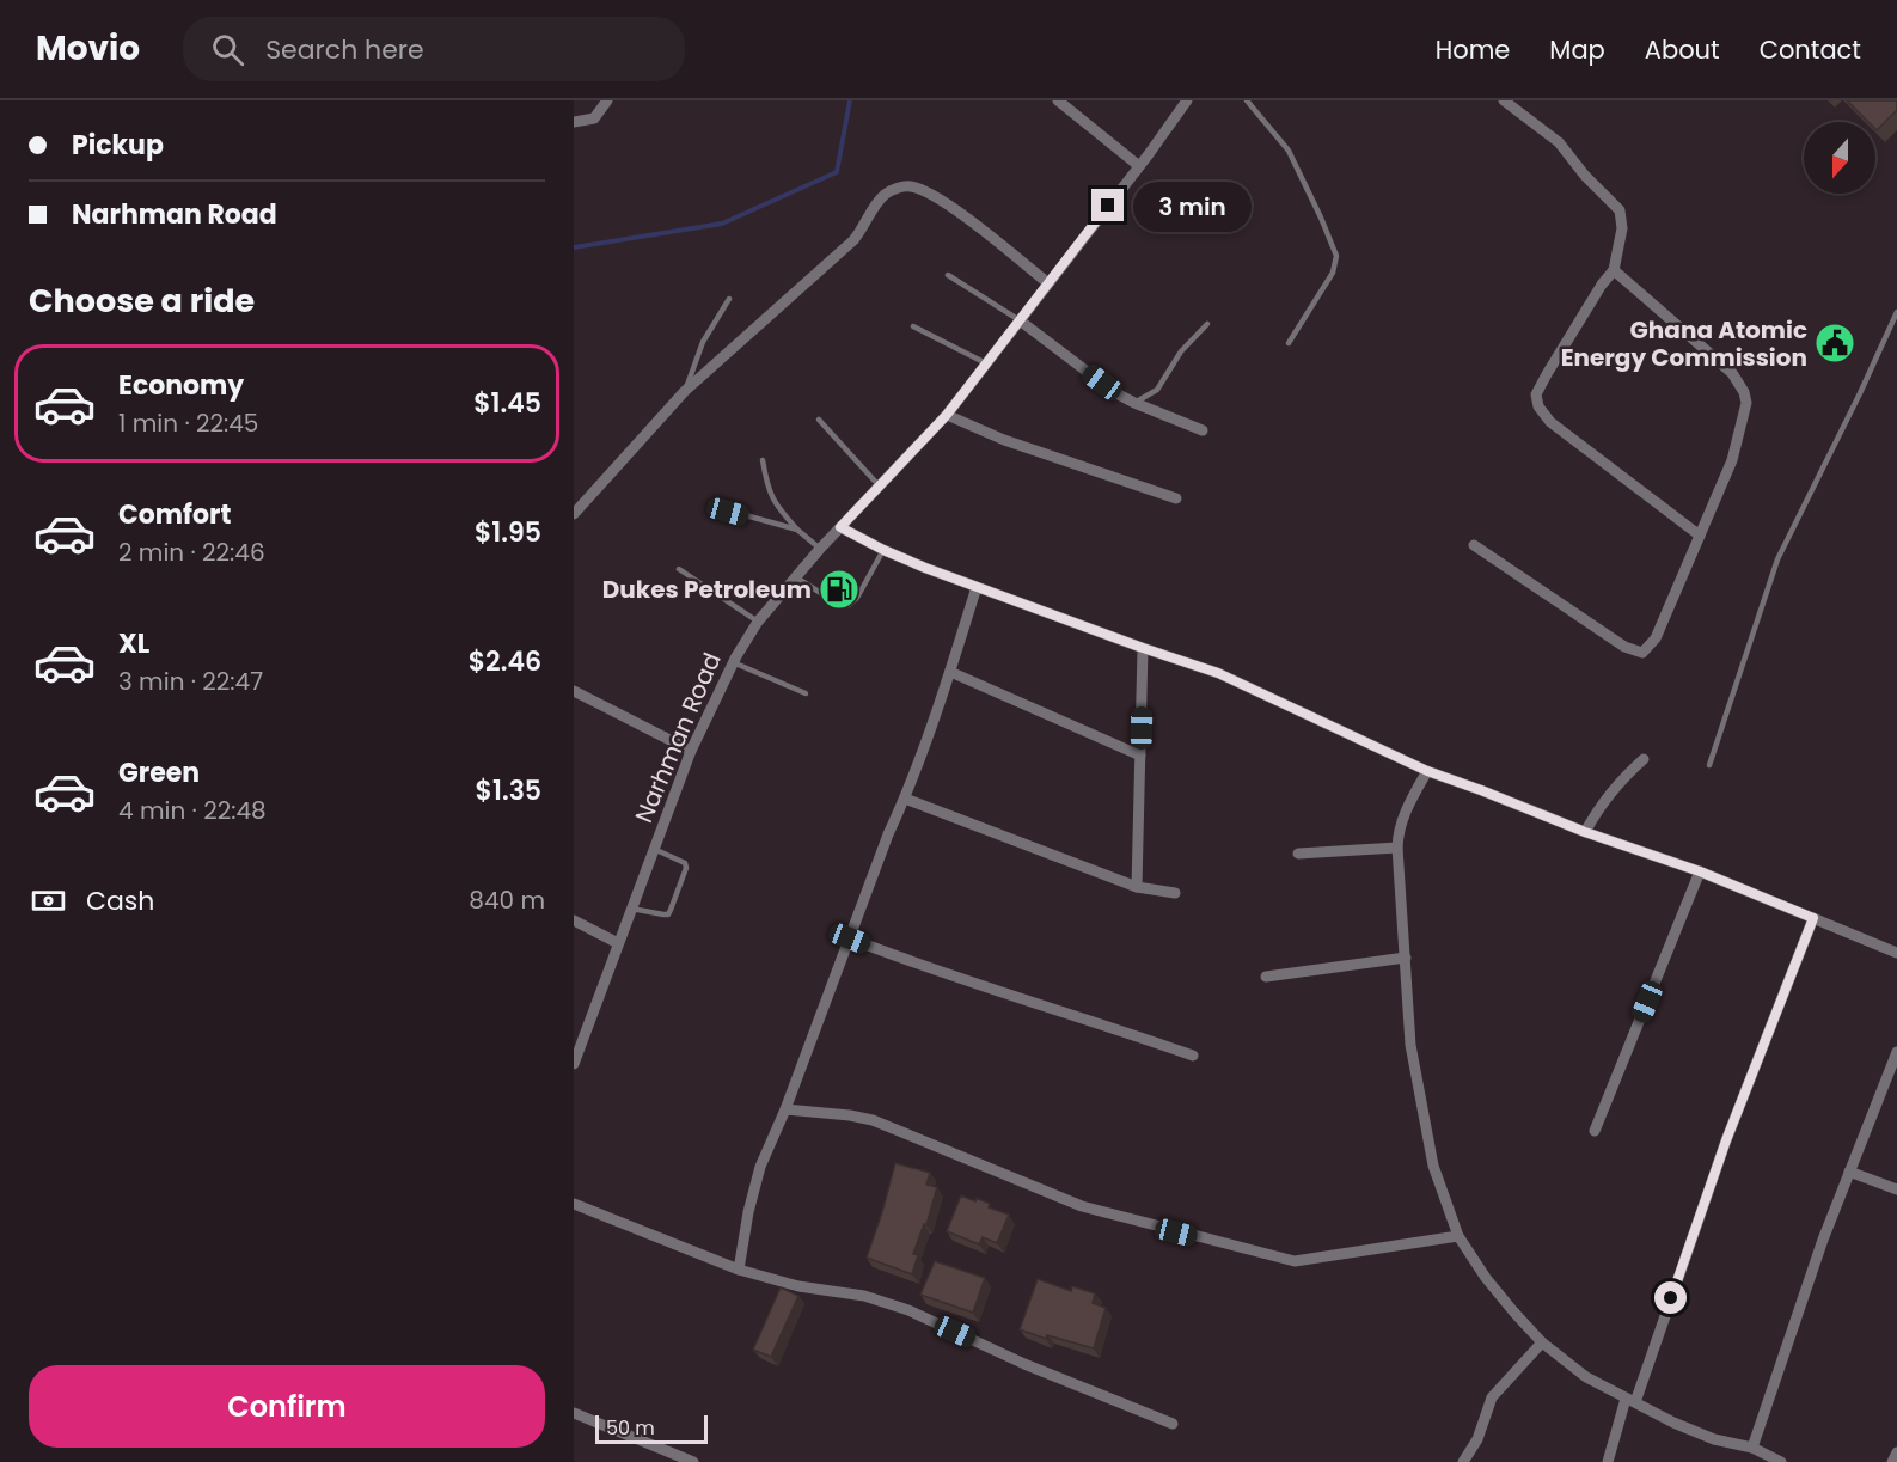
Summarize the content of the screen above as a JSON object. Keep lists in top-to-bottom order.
{
  "streets": {
    "street": ["Narhman Road"]
  },
  "places": {
    "public building": ["Ghana Atomic Energy Commission"],
    "fuel station": ["Dukes Petroleum"]
  },
  "scale_bar": "50 m",
  "north": "bottom",
  "page": {
    "header": "Movio",
    "search": "Search here",
    "nav": [
      "Home",
      "Map",
      "About",
      "Contact"
    ],
    "banner": ["Pickup", "Narhman Road"],
    "bubble": "3 min",
    "heading": "Choose a ride",
    "list": [
      {
        "name": "Economy",
        "note": "1 min · 22:45",
        "value": "$1.45"
      },
      {
        "name": "Comfort",
        "note": "2 min · 22:46",
        "value": "$1.95"
      },
      {
        "name": "XL",
        "note": "3 min · 22:47",
        "value": "$2.46"
      },
      {
        "name": "Green",
        "note": "4 min · 22:48",
        "value": "$1.35"
      }
    ],
    "pay": ["Cash", "840 m"],
    "buttons": "Confirm",
    "scale": "50 m"
  }
}
